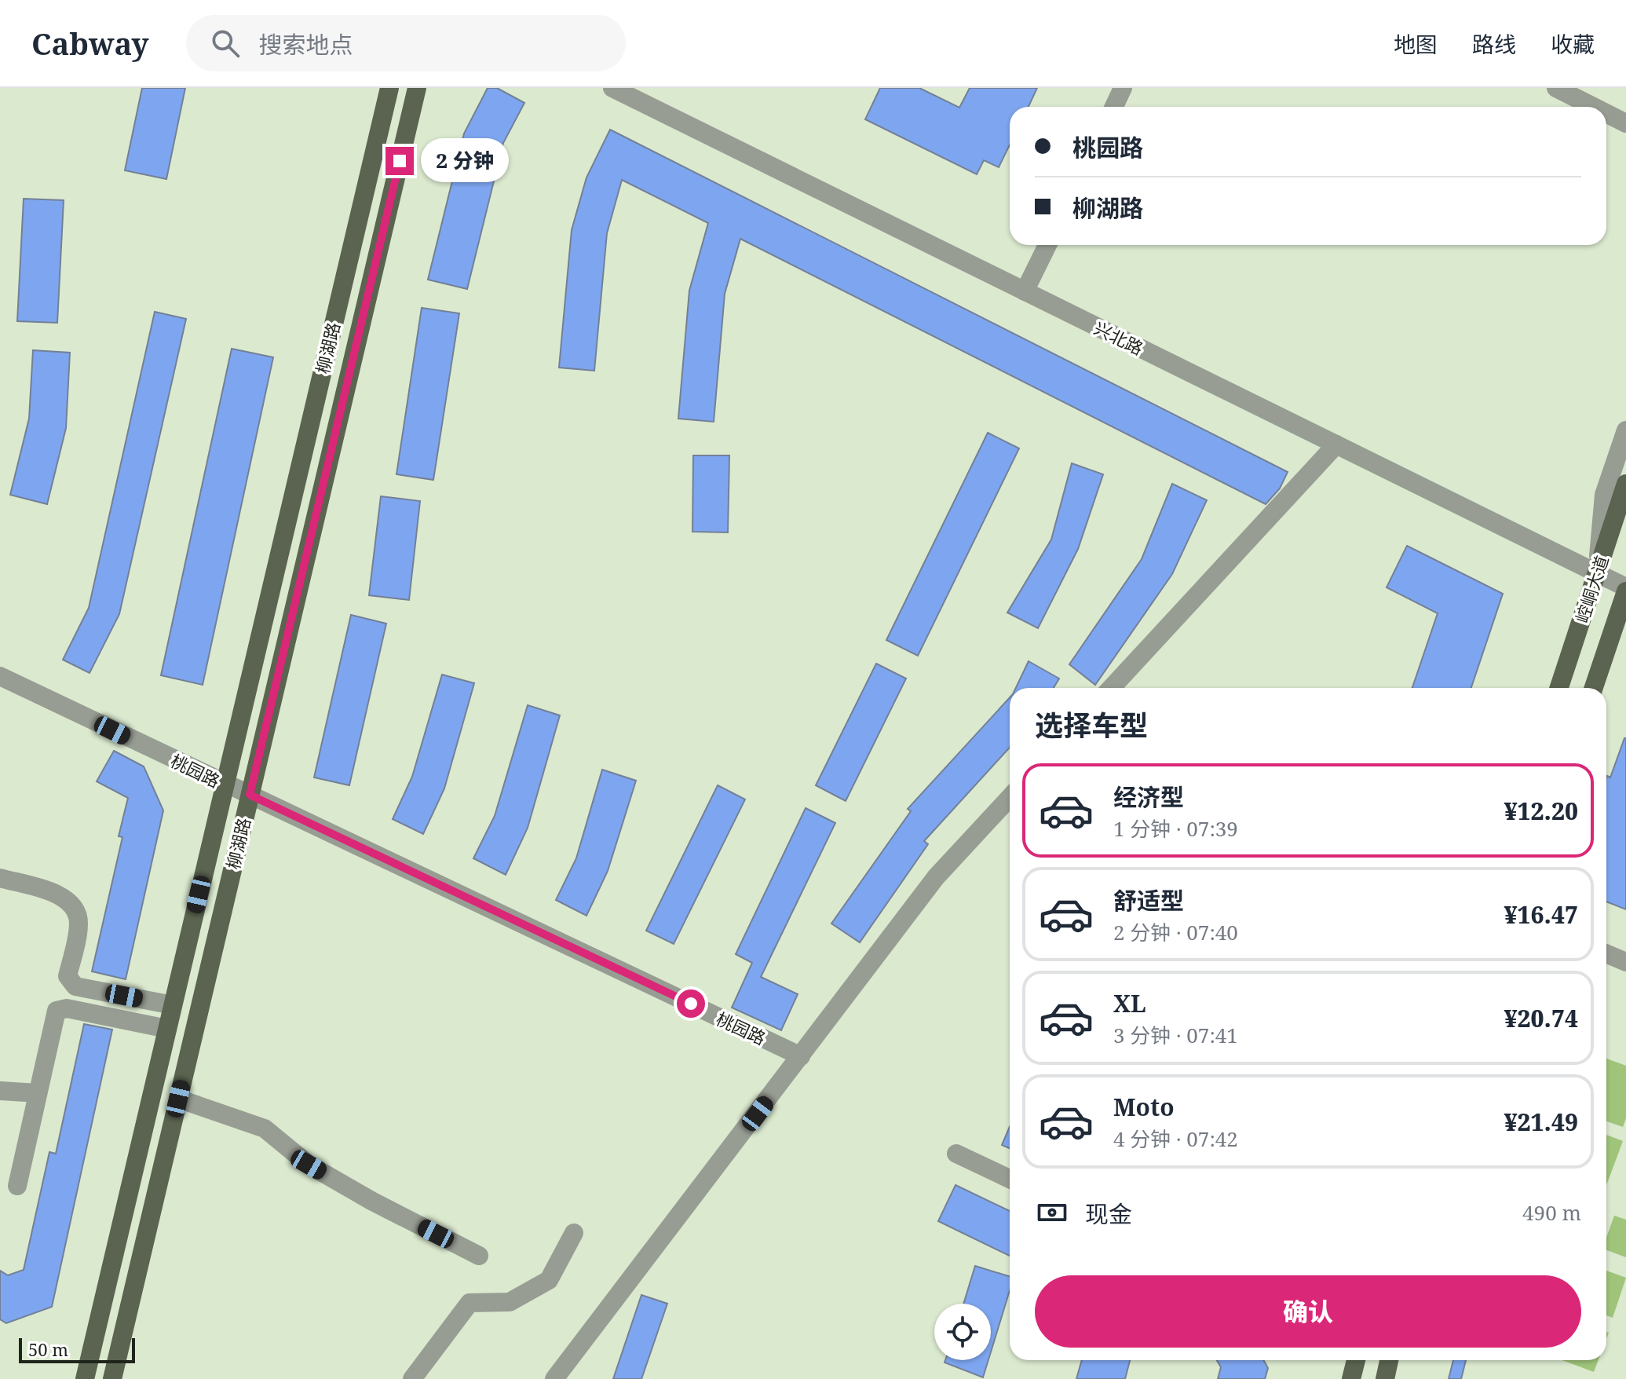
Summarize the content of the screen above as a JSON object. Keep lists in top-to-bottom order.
{
  "streets": {
    "main road": ["柳湖路", "崆峒大道"],
    "street": ["兴北路", "桃园路"]
  },
  "crossings": [
    ["兴北路", "崆峒大道"],
    ["柳湖路", "桃园路"]
  ],
  "scale_bar": "50 m",
  "page": {
    "header": "Cabway",
    "search": "搜索地点",
    "nav": ["地图", "路线", "收藏"],
    "banner": ["桃园路", "柳湖路"],
    "bubble": "2 分钟",
    "heading": "选择车型",
    "list": [
      {
        "name": "经济型",
        "note": "1 分钟 · 07:39",
        "value": "¥12.20"
      },
      {
        "name": "舒适型",
        "note": "2 分钟 · 07:40",
        "value": "¥16.47"
      },
      {
        "name": "XL",
        "note": "3 分钟 · 07:41",
        "value": "¥20.74"
      },
      {
        "name": "Moto",
        "note": "4 分钟 · 07:42",
        "value": "¥21.49"
      }
    ],
    "pay": ["现金", "490 m"],
    "buttons": "确认",
    "scale": "50 m"
  }
}
